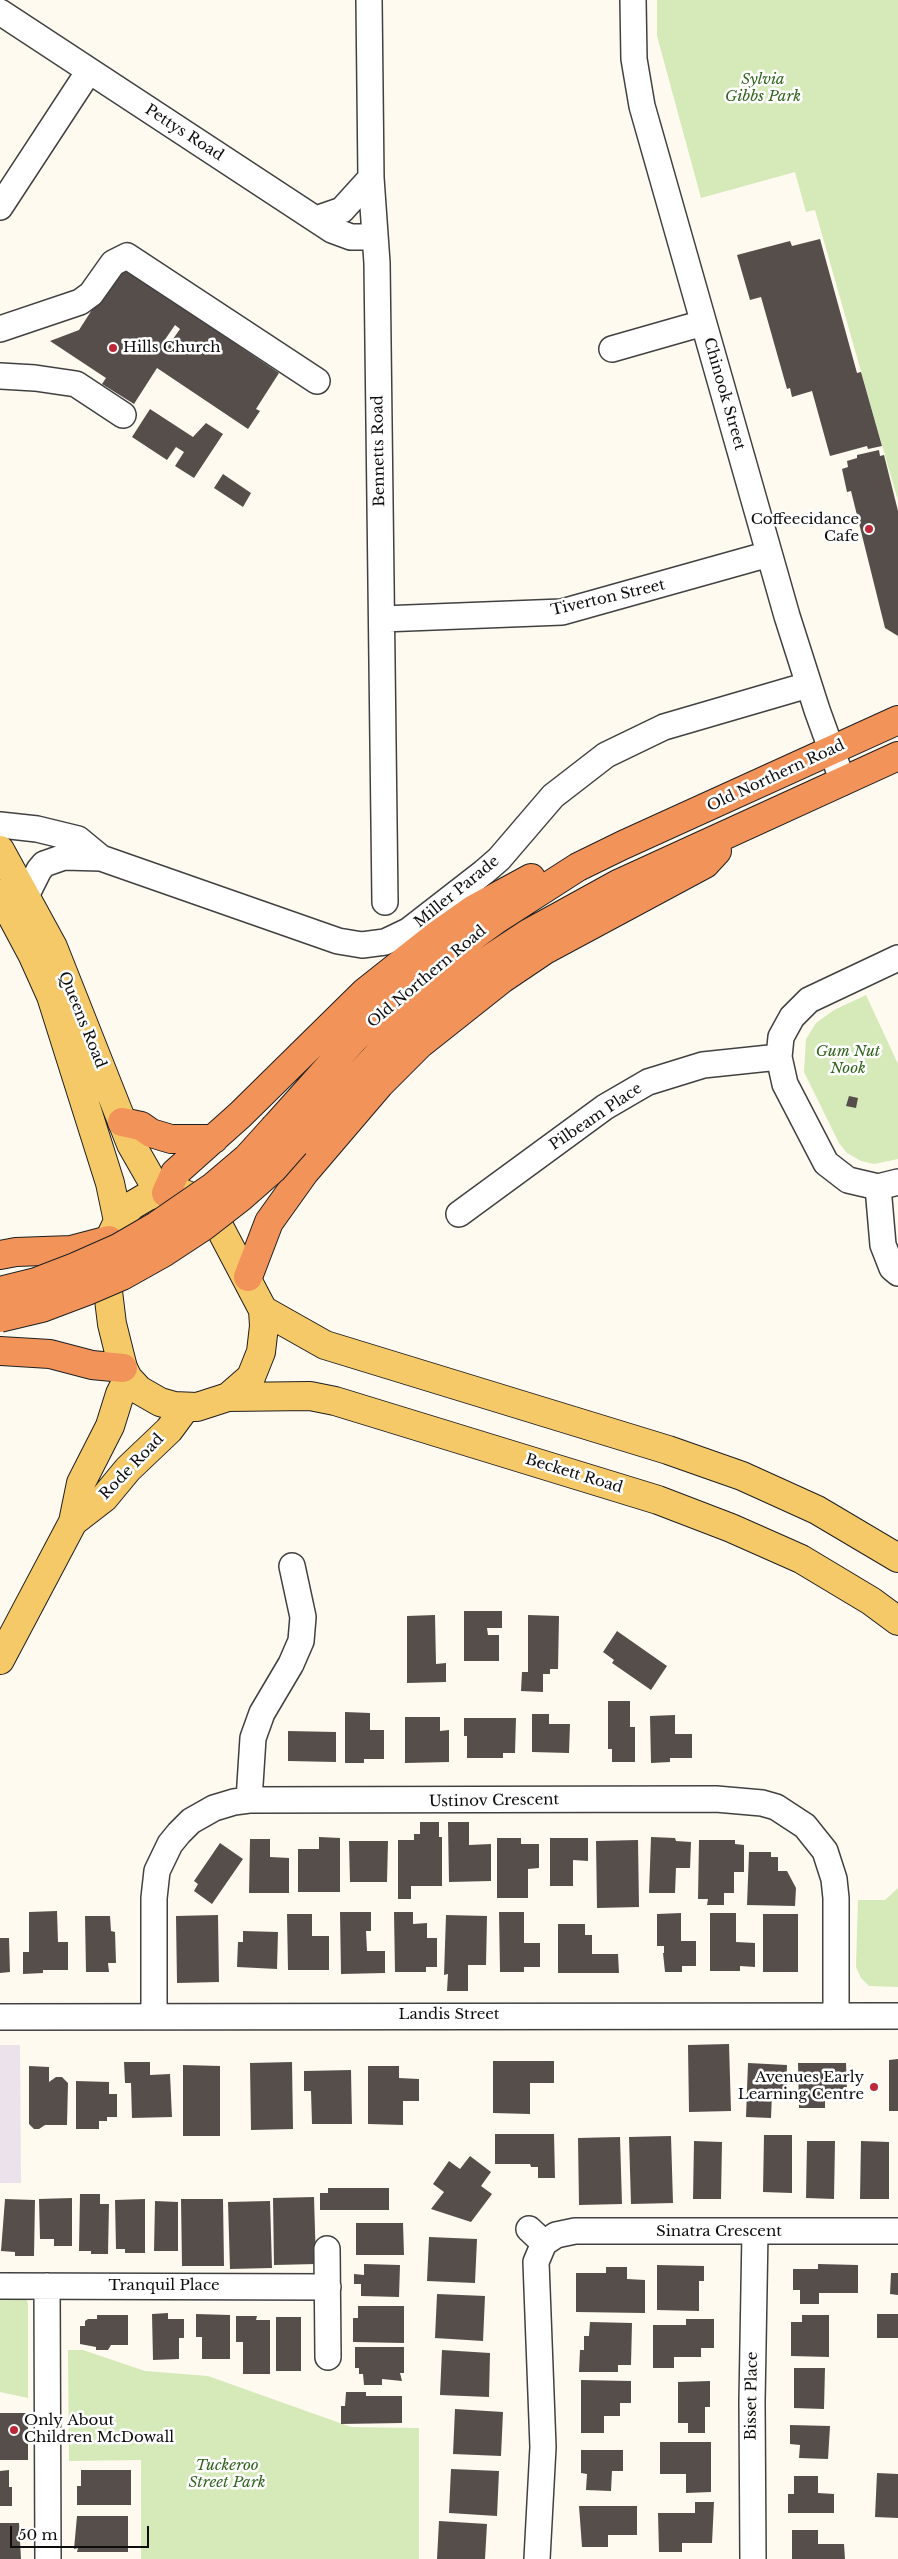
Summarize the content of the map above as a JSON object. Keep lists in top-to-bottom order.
{
  "streets": {
    "highway": ["Old Northern Road"],
    "main road": ["Queens Road", "Rode Road", "Beckett Road"],
    "street": [
      "Pettys Road",
      "Chinook Street",
      "Bennetts Road",
      "Tiverton Street",
      "Miller Parade",
      "Pilbeam Place",
      "Ustinov Crescent",
      "Landis Street",
      "Sinatra Crescent",
      "Tranquil Place",
      "Bisset Place"
    ]
  },
  "crossings": [
    ["Pettys Road", "Bennetts Road"],
    ["Chinook Street", "Tiverton Street"],
    ["Chinook Street", "Old Northern Road"],
    ["Chinook Street", "Miller Parade"],
    ["Bennetts Road", "Tiverton Street"],
    ["Miller Parade", "Queens Road"],
    ["Queens Road", "Rode Road"],
    ["Ustinov Crescent", "Landis Street"],
    ["Sinatra Crescent", "Bisset Place"]
  ],
  "parks": ["Sylvia Gibbs Park", "Gum Nut Nook", "Tuckeroo Street Park"],
  "places": [
    "Hills Church",
    "Coffeecidance Cafe",
    "Avenues Early Learning Centre",
    "Only About Children McDowall"
  ],
  "scale_bar": "50 m"
}
